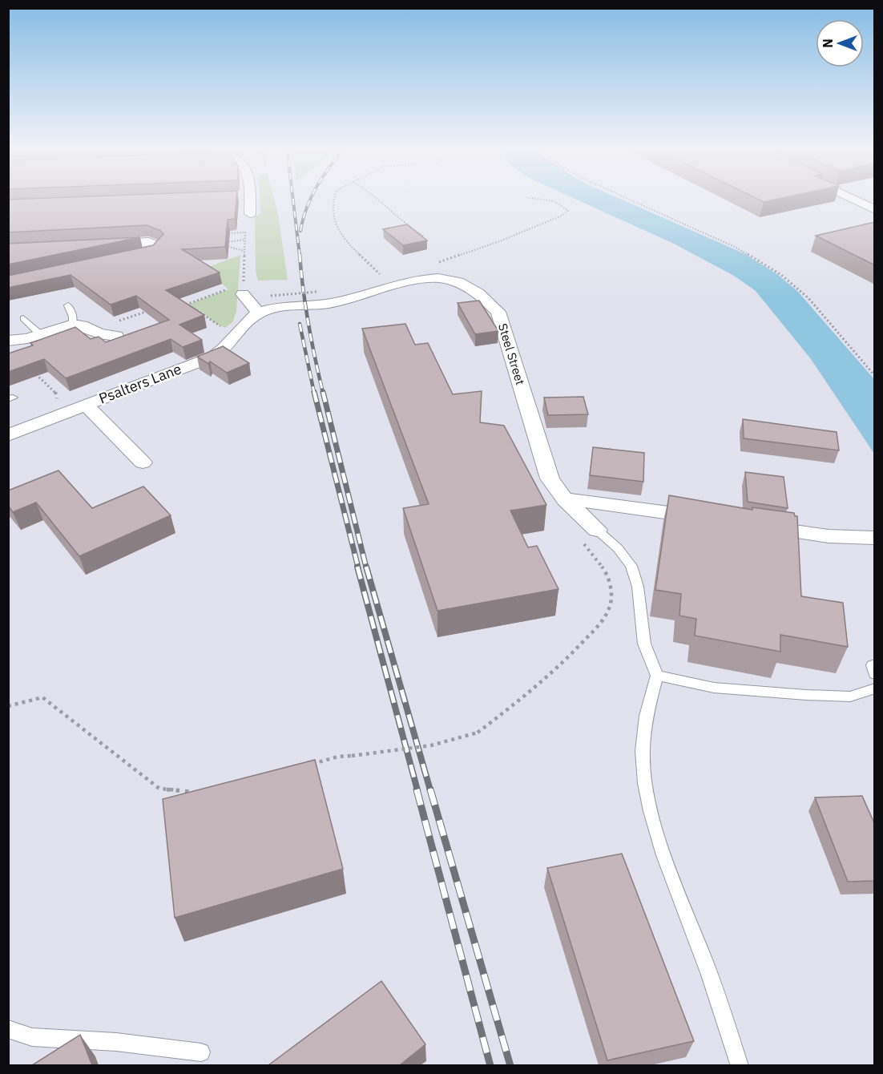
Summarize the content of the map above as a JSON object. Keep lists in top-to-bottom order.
{
  "streets": {
    "street": ["Steel Street", "Psalters Lane"]
  },
  "crossings": [
    ["Steel Street", "Psalters Lane"]
  ],
  "north": "left"
}
